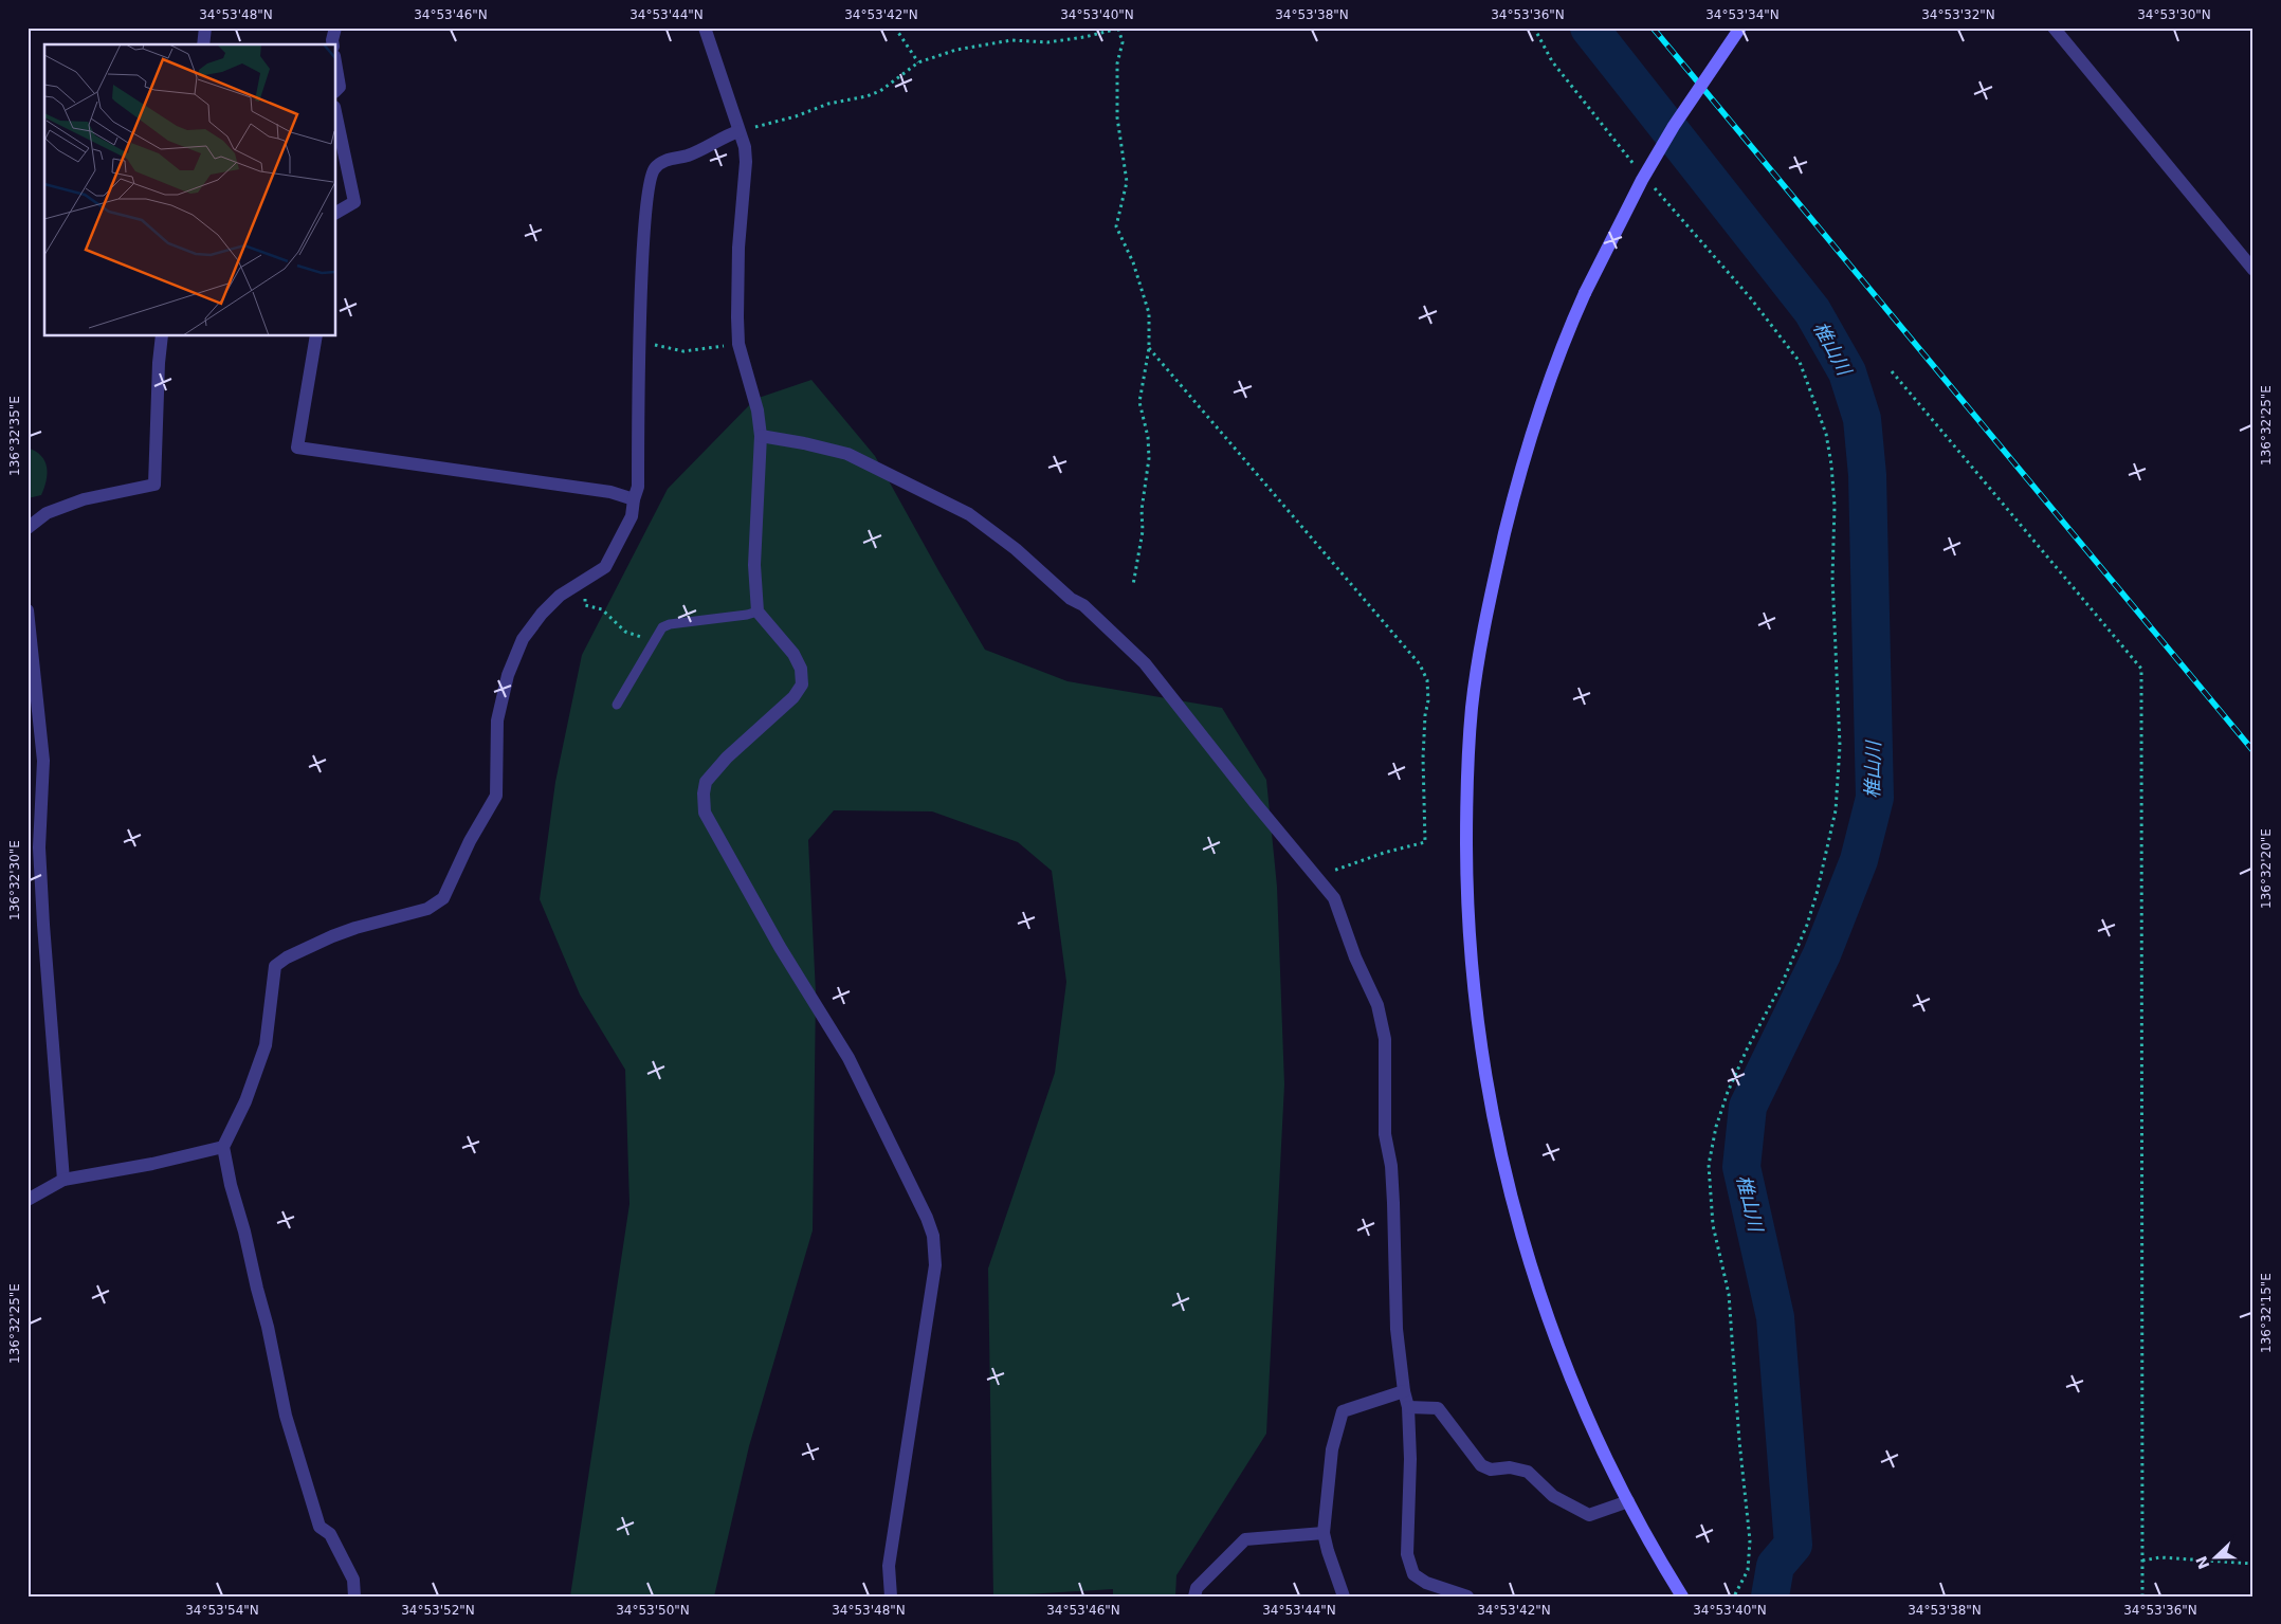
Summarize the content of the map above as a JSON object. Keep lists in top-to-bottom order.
{
  "water": ["椎山川"],
  "north": "left",
  "coordinates": [
    "34°53'48\"N",
    "34°53'46\"N",
    "34°53'44\"N",
    "34°53'42\"N",
    "34°53'40\"N",
    "34°53'38\"N",
    "34°53'36\"N",
    "34°53'34\"N",
    "34°53'32\"N",
    "34°53'30\"N",
    "136°32'25\"E",
    "136°32'35\"E",
    "136°32'20\"E",
    "136°32'30\"E",
    "136°32'15\"E",
    "34°53'54\"N",
    "34°53'52\"N",
    "34°53'50\"N"
  ]
}
